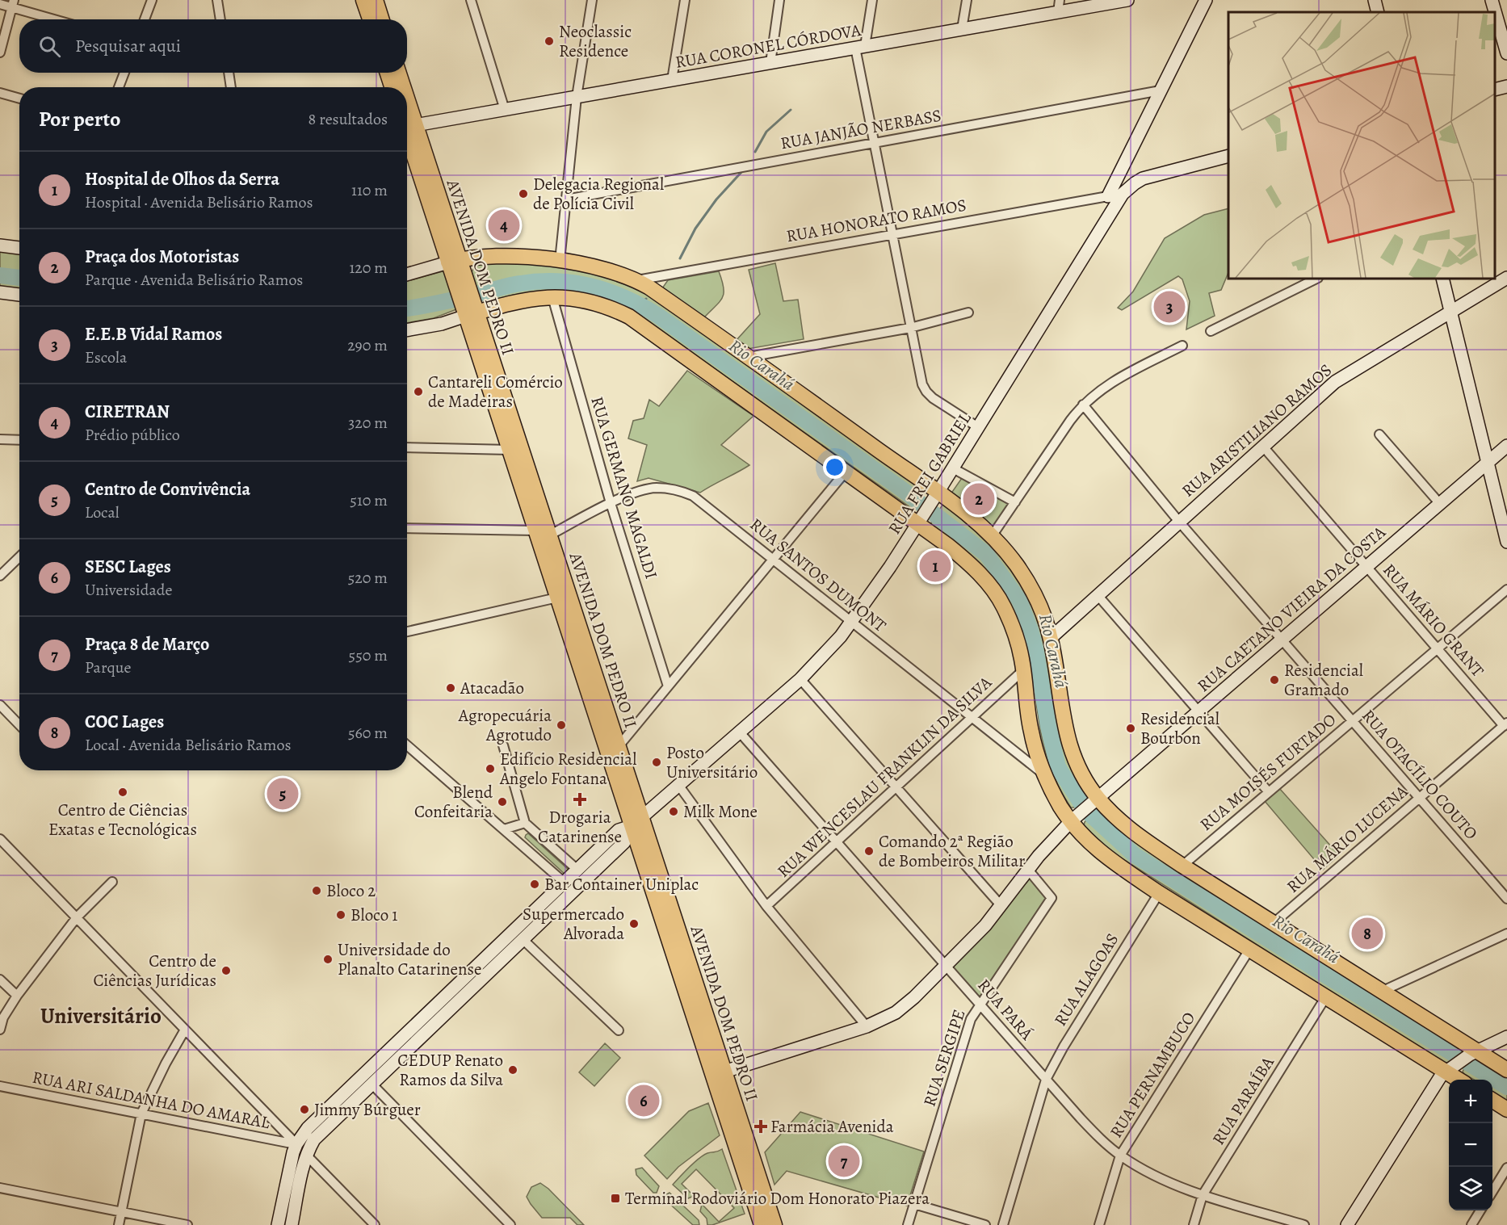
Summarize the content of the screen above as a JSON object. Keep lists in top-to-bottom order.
{
  "streets": {
    "main road": [
      "RUA CORONEL CÓRDOVA",
      "RUA HONORATO RAMOS",
      "AVENIDA DOM PEDRO II",
      "RUA ARISTILIANO RAMOS",
      "RUA FREI GABRIEL",
      "RUA CAETANO VIEIRA DA COSTA"
    ],
    "street": [
      "RUA JANJÃO NERBASS",
      "RUA GERMANO MAGALDI",
      "RUA SANTOS DUMONT",
      "RUA MÁRIO GRANT",
      "RUA MOISÉS FURTADO",
      "RUA OTACÍLIO COUTO",
      "RUA WENCESLAU FRANKLIN DA SILVA",
      "RUA MÁRIO LUCENA",
      "RUA ALAGOAS",
      "RUA PARÁ",
      "RUA SERGIPE",
      "RUA PERNAMBUCO",
      "RUA ARI SALDANHA DO AMARAL",
      "RUA PARAÍBA"
    ]
  },
  "crossings": [
    ["RUA CORONEL CÓRDOVA", "AVENIDA DOM PEDRO II"],
    ["RUA HONORATO RAMOS", "RUA FREI GABRIEL"],
    ["AVENIDA DOM PEDRO II", "RUA FREI GABRIEL"],
    ["AVENIDA DOM PEDRO II", "RUA SANTOS DUMONT"],
    ["AVENIDA DOM PEDRO II", "RUA CAETANO VIEIRA DA COSTA"],
    ["RUA ARISTILIANO RAMOS", "RUA MÁRIO GRANT"],
    ["RUA ARISTILIANO RAMOS", "RUA OTACÍLIO COUTO"],
    ["RUA FREI GABRIEL", "RUA SANTOS DUMONT"],
    ["RUA FREI GABRIEL", "RUA PARÁ"],
    ["RUA GERMANO MAGALDI", "RUA SANTOS DUMONT"],
    ["RUA SANTOS DUMONT", "RUA WENCESLAU FRANKLIN DA SILVA"],
    ["RUA CAETANO VIEIRA DA COSTA", "RUA MÁRIO GRANT"],
    ["RUA CAETANO VIEIRA DA COSTA", "RUA OTACÍLIO COUTO"],
    ["RUA CAETANO VIEIRA DA COSTA", "RUA PARÁ"],
    ["RUA CAETANO VIEIRA DA COSTA", "RUA SERGIPE"],
    ["RUA MÁRIO GRANT", "RUA MOISÉS FURTADO"],
    ["RUA MÁRIO GRANT", "RUA MÁRIO LUCENA"],
    ["RUA MOISÉS FURTADO", "RUA OTACÍLIO COUTO"],
    ["RUA OTACÍLIO COUTO", "RUA MÁRIO LUCENA"],
    ["RUA WENCESLAU FRANKLIN DA SILVA", "RUA PARÁ"],
    ["RUA ALAGOAS", "RUA PARÁ"],
    ["RUA PARÁ", "RUA SERGIPE"],
    ["RUA PARÁ", "RUA PERNAMBUCO"],
    ["RUA PARÁ", "RUA PARAÍBA"]
  ],
  "districts": ["Universitário"],
  "water": ["Rio Carahá"],
  "places": {
    "other": [
      "Neoclassic Residence",
      "Delegacia Regional de Polícia Civil",
      "Cantareli Comércio de Madeiras",
      "Residencial Gramado",
      "Atacadão",
      "Agropecuária Agrotudo",
      "Residencial Bourbon",
      "Posto Universitário",
      "Edifício Residencial Angelo Fontana",
      "Centro de Ciências Exatas e Tecnológicas",
      "Blend Confeitaria",
      "Milk Mone",
      "Comando 2ª Região de Bombeiros Militar",
      "Bar Container Uniplac",
      "Bloco 2",
      "Bloco 1",
      "Supermercado Alvorada",
      "Universidade do Planalto Catarinense",
      "Centro de Ciências Jurídicas",
      "CEDUP Renato Ramos da Silva",
      "Jimmy Búrguer"
    ],
    "health": ["Drogaria Catarinense", "Farmácia Avenida"],
    "transit": ["Terminal Rodoviário Dom Honorato Piazera"]
  },
  "page": {
    "search": "Pesquisar aqui",
    "heading": ["Por perto", "8 resultados"],
    "list": [
      {
        "mark": "1",
        "name": "Hospital de Olhos da Serra",
        "note": "Hospital · Avenida Belisário Ramos",
        "value": "110 m"
      },
      {
        "mark": "2",
        "name": "Praça dos Motoristas",
        "note": "Parque · Avenida Belisário Ramos",
        "value": "120 m"
      },
      {
        "mark": "3",
        "name": "E.E.B Vidal Ramos",
        "note": "Escola",
        "value": "290 m"
      },
      {
        "mark": "4",
        "name": "CIRETRAN",
        "note": "Prédio público",
        "value": "320 m"
      },
      {
        "mark": "5",
        "name": "Centro de Convivência",
        "note": "Local",
        "value": "510 m"
      },
      {
        "mark": "6",
        "name": "SESC Lages",
        "note": "Universidade",
        "value": "520 m"
      },
      {
        "mark": "7",
        "name": "Praça 8 de Março",
        "note": "Parque",
        "value": "550 m"
      },
      {
        "mark": "8",
        "name": "COC Lages",
        "note": "Local · Avenida Belisário Ramos",
        "value": "560 m"
      }
    ],
    "pins": [
      "4",
      "3",
      "2",
      "1",
      "5",
      "8",
      "6",
      "7"
    ],
    "map_buttons": ["+", "−"]
  }
}
